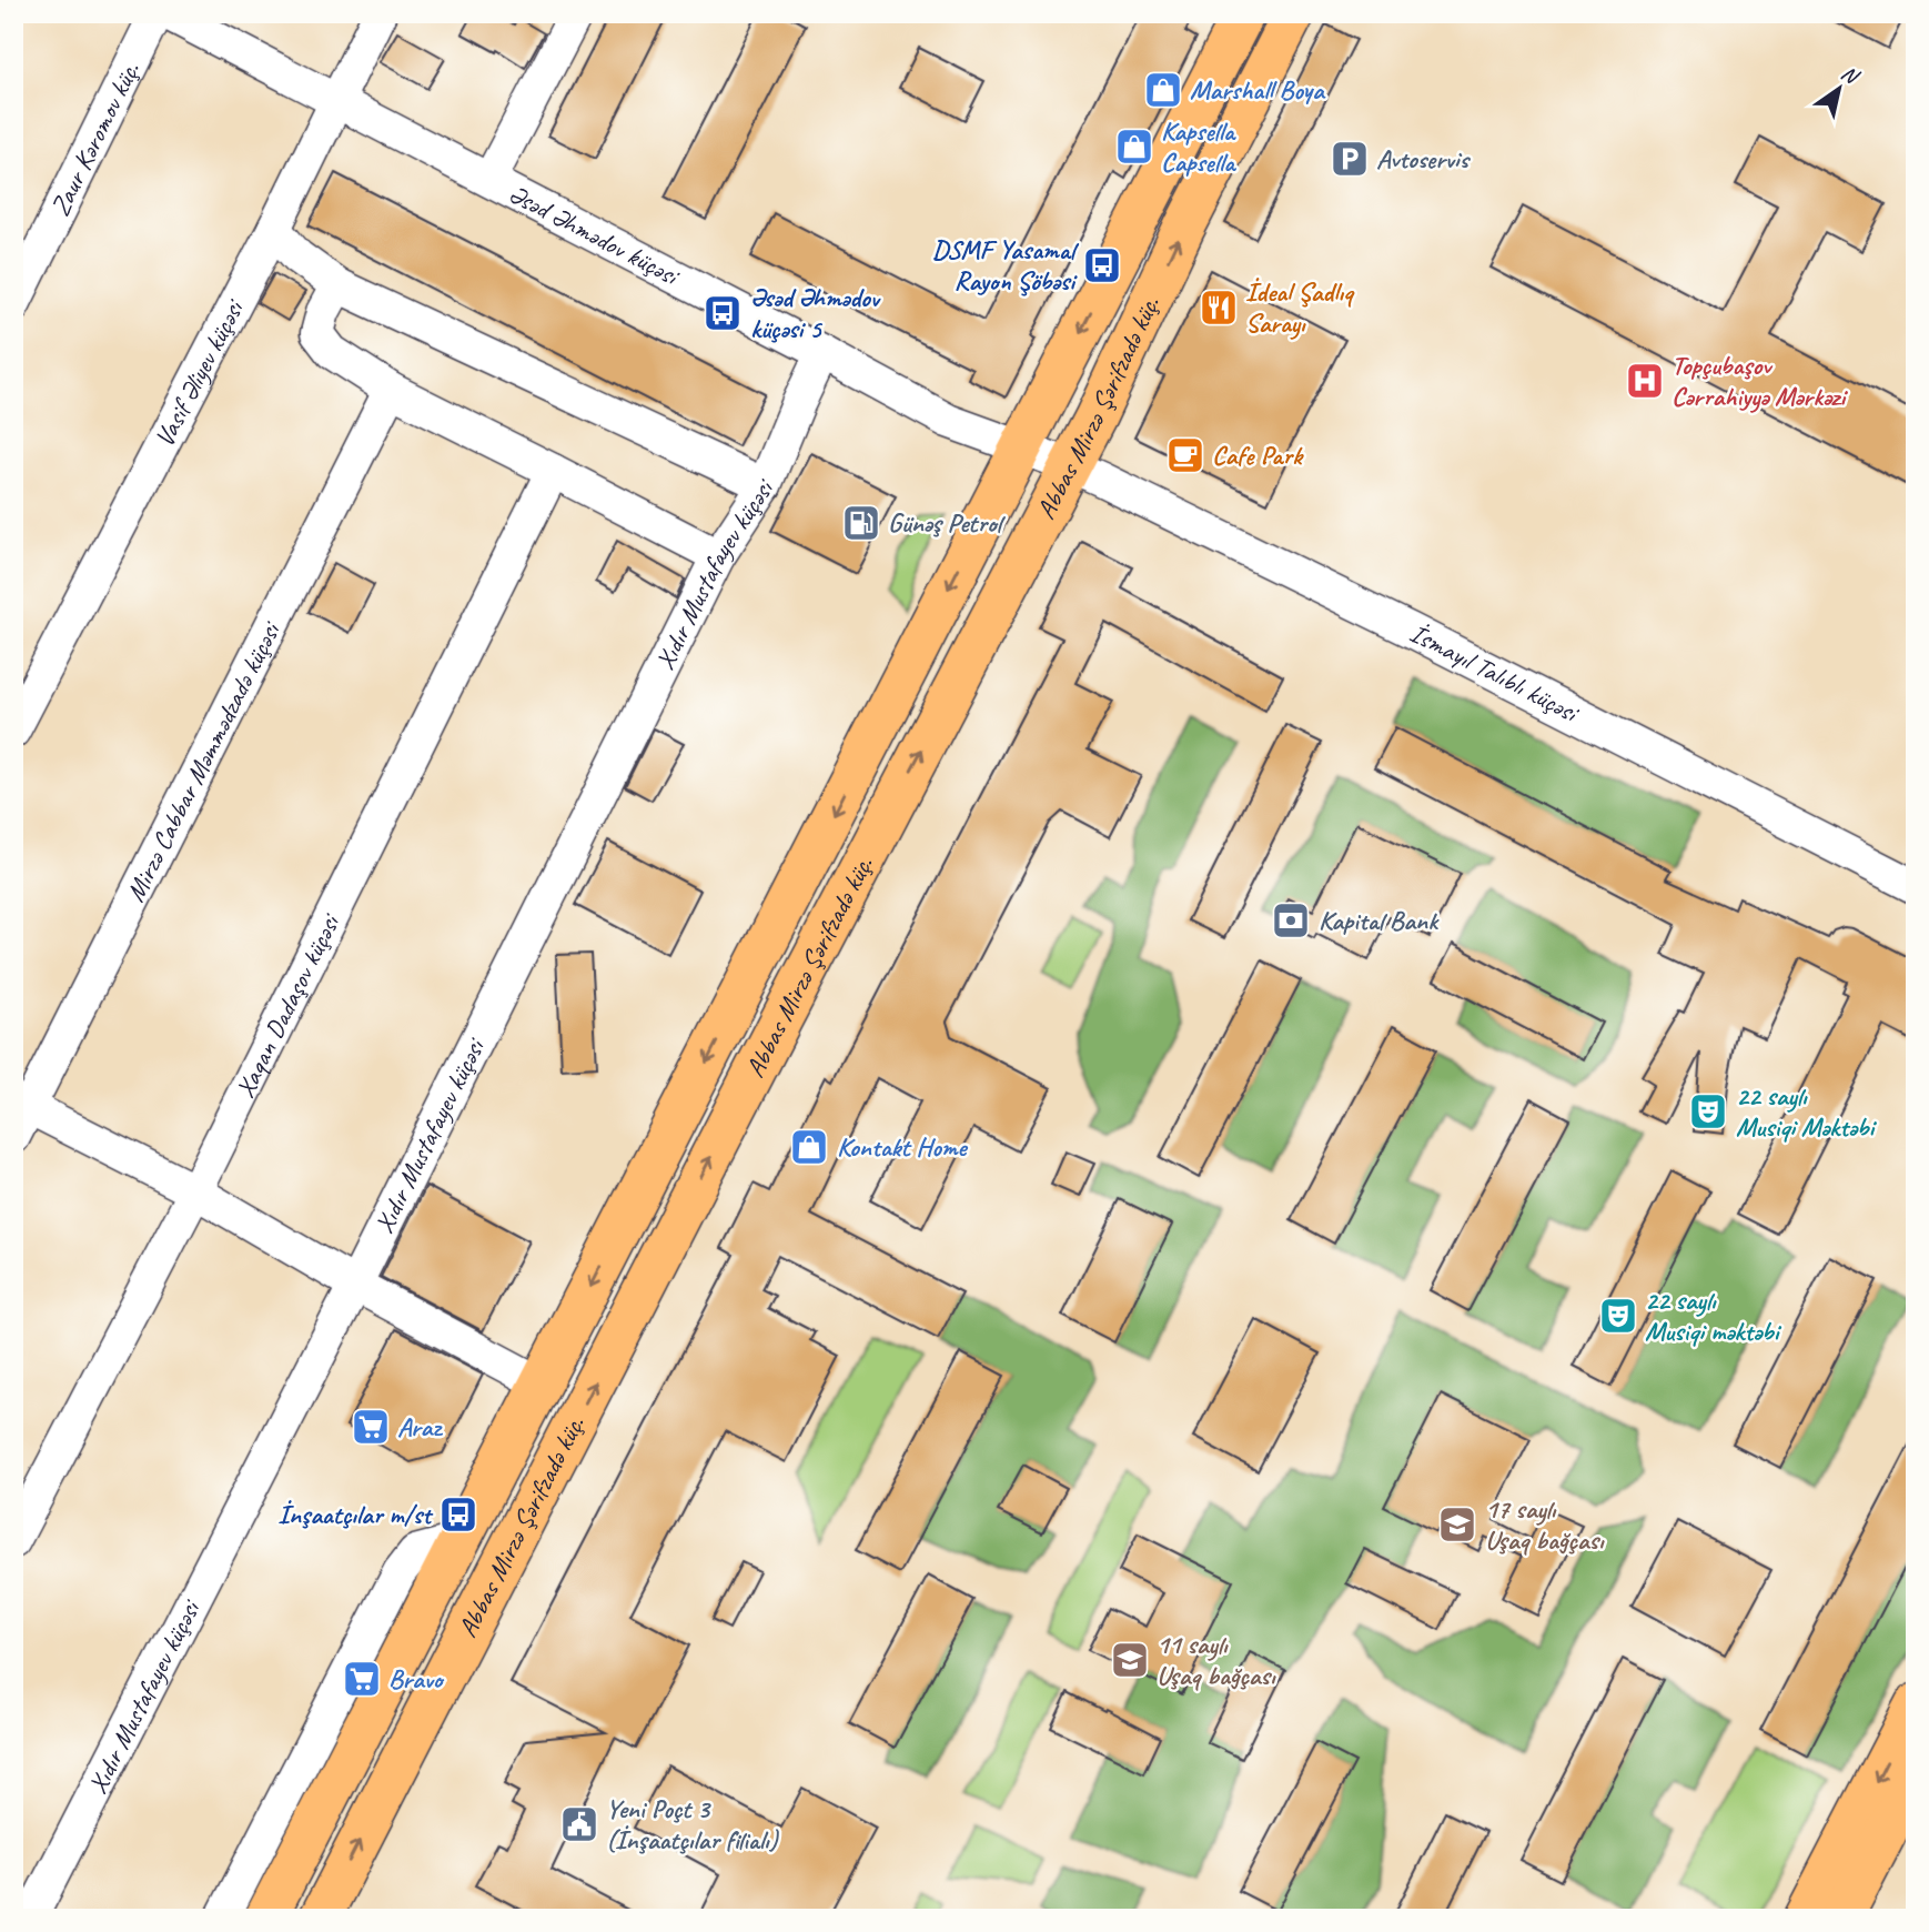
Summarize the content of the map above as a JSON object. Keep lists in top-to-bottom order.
{
  "streets": {
    "main road": ["Abbas Mirzə Şərifzadə küç."],
    "street": [
      "Zaur Kəromov küç.",
      "Əsəd Əhmədov küçəsi",
      "Vasif Əliyev küçəsi",
      "Xıdır Mustafayev küçəsi",
      "İsmayıl Talıblı küçəsi",
      "Mirzə Cabbar Məmmədzadə küçəsi",
      "Xaqan Dadaşov küçəsi"
    ]
  },
  "crossings": [
    ["Əsəd Əhmədov küçəsi", "Vasif Əliyev küçəsi"],
    ["Əsəd Əhmədov küçəsi", "Abbas Mirzə Şərifzadə küç."],
    ["Əsəd Əhmədov küçəsi", "Xıdır Mustafayev küçəsi"],
    ["Əsəd Əhmədov küçəsi", "İsmayıl Talıblı küçəsi"],
    ["Abbas Mirzə Şərifzadə küç.", "İsmayıl Talıblı küçəsi"]
  ],
  "places": {
    "shop": ["Marshall Boya", "Kapsella Capsella", "Kontakt Home"],
    "parking": ["Avtoservis"],
    "bus stop": ["DSMF Yasamal Rayon Şöbəsi", "Əsəd Əhmədov küçəsi 5", "İnşaatçılar m/st"],
    "restaurant": ["İdeal Şadlıq Sarayı"],
    "hospital": ["Topçubaşov Cərrahiyyə Mərkəzi"],
    "cafe": ["Cafe Park"],
    "fuel station": ["Günəş Petrol"],
    "bank": ["Kapital Bank"],
    "theatre": ["22 saylı Musiqi Məktəbi", "22 saylı Musiqi məktəbi"],
    "supermarket": ["Araz", "Bravo"],
    "school or university": ["17 saylı Uşaq bağçası", "11 saylı Uşaq bağçası"],
    "public building": ["Yeni Poçt 3 (İnşaatçılar filialı)"]
  },
  "north": "top right"
}
